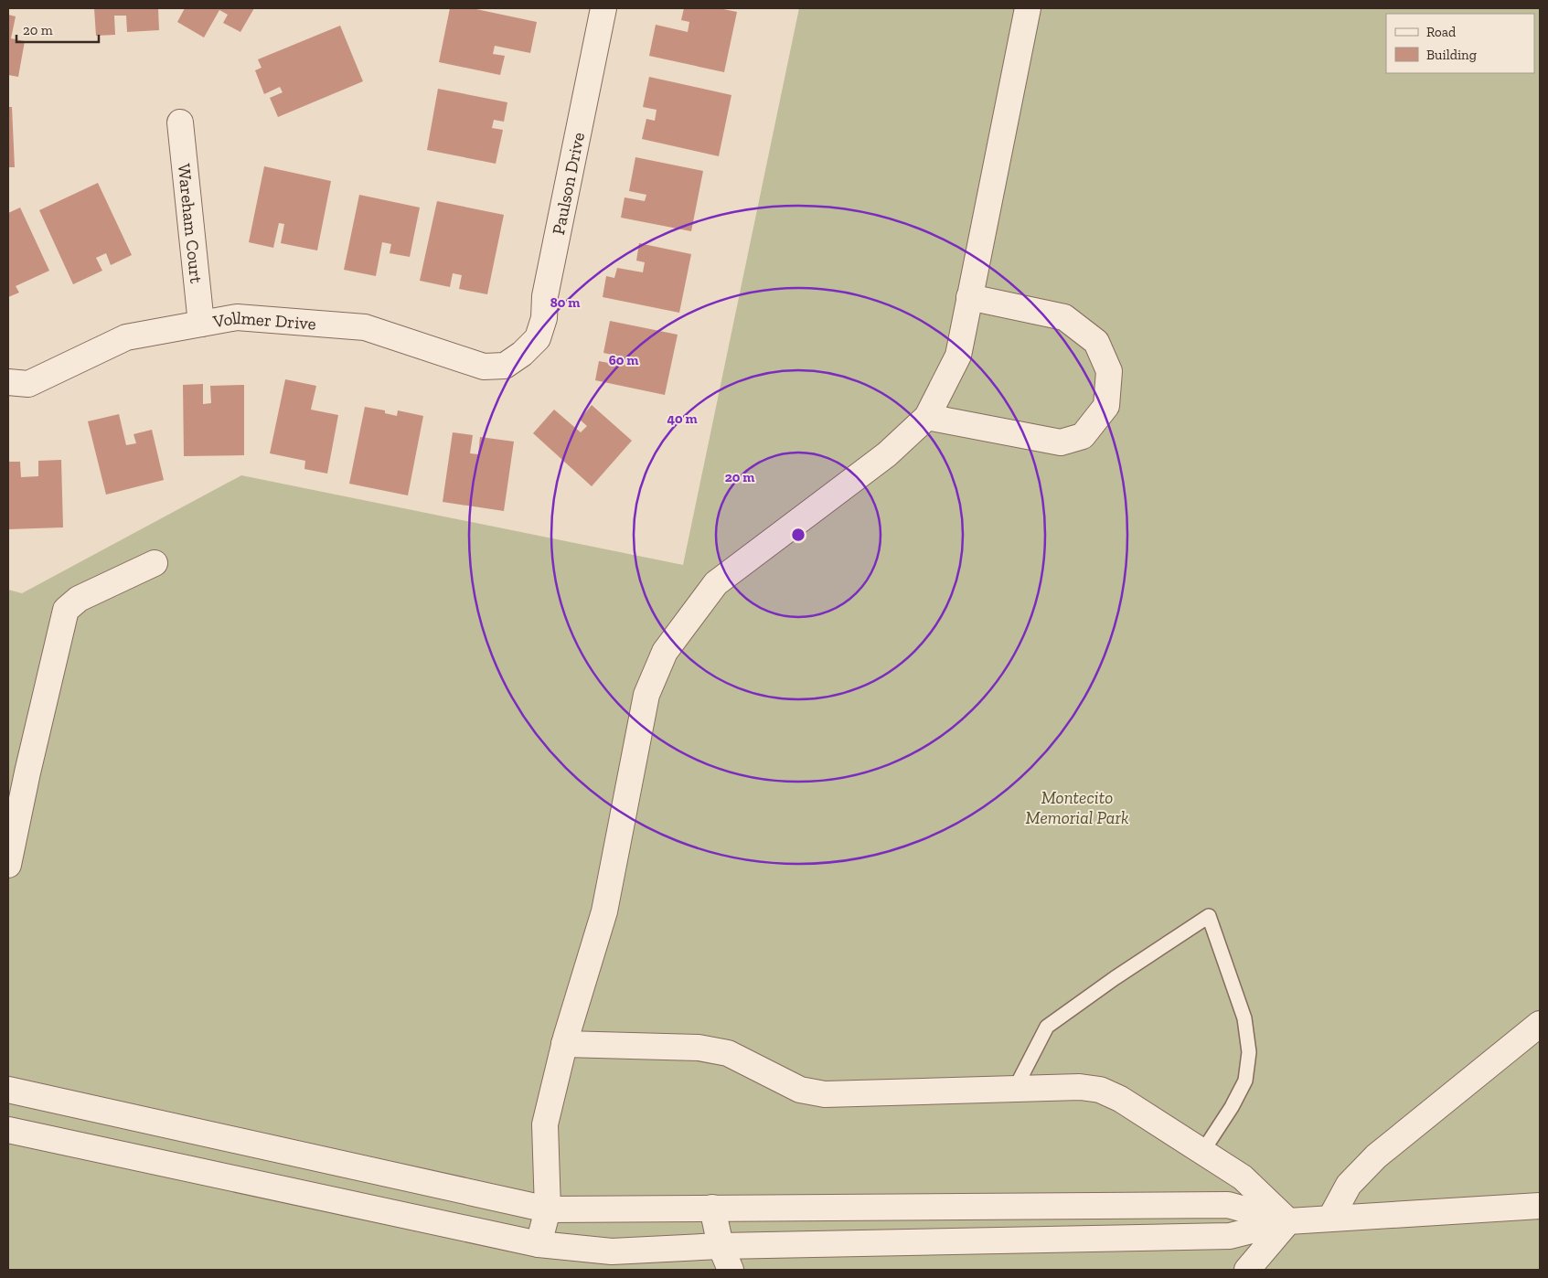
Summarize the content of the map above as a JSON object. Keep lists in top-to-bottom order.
{
  "streets": {
    "street": ["Paulson Drive", "Wareham Court", "Vollmer Drive"]
  },
  "crossings": [
    ["Paulson Drive", "Vollmer Drive"],
    ["Wareham Court", "Vollmer Drive"]
  ],
  "parks": ["Montecito Memorial Park"],
  "legend": ["Road", "Building"],
  "scale_bar": "20 m",
  "rings": [
    "80 m",
    "60 m",
    "40 m",
    "20 m"
  ]
}
